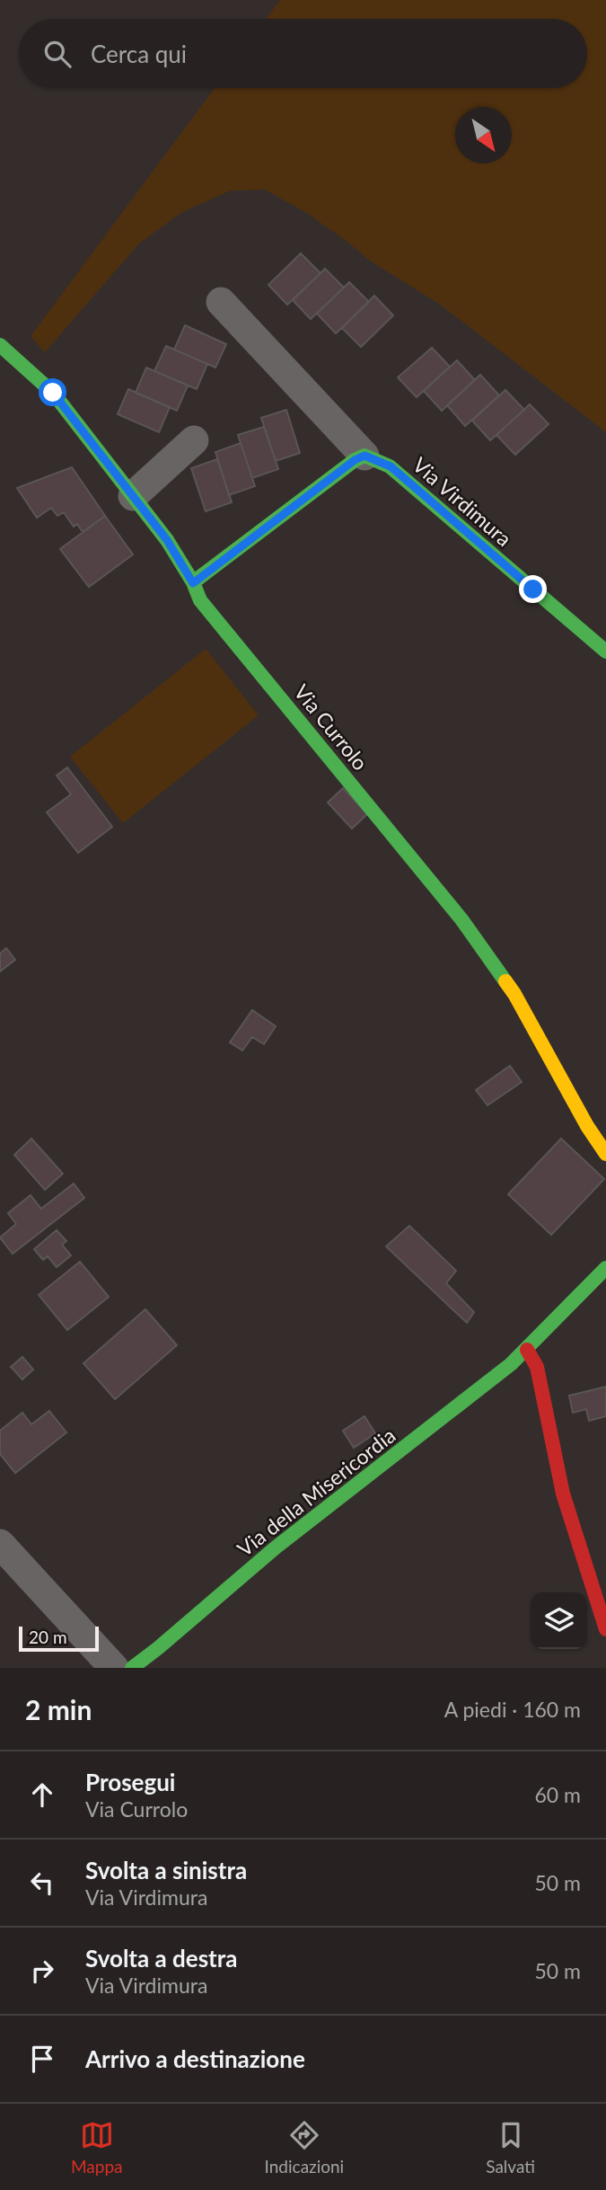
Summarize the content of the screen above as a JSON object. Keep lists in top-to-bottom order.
{
  "streets": {
    "street": ["Via Virdimura", "Via Currolo", "Via della Misericordia"]
  },
  "scale_bar": "20 m",
  "north": "bottom right",
  "page": {
    "search": "Cerca qui",
    "scale": "20 m",
    "heading": ["2 min", "A piedi · 160 m"],
    "list": [
      ["Prosegui", "Via Currolo", "60 m"],
      ["Svolta a sinistra", "Via Virdimura", "50 m"],
      ["Svolta a destra", "Via Virdimura", "50 m"],
      "Arrivo a destinazione"
    ],
    "nav": ["Mappa", "Indicazioni", "Salvati"]
  }
}
